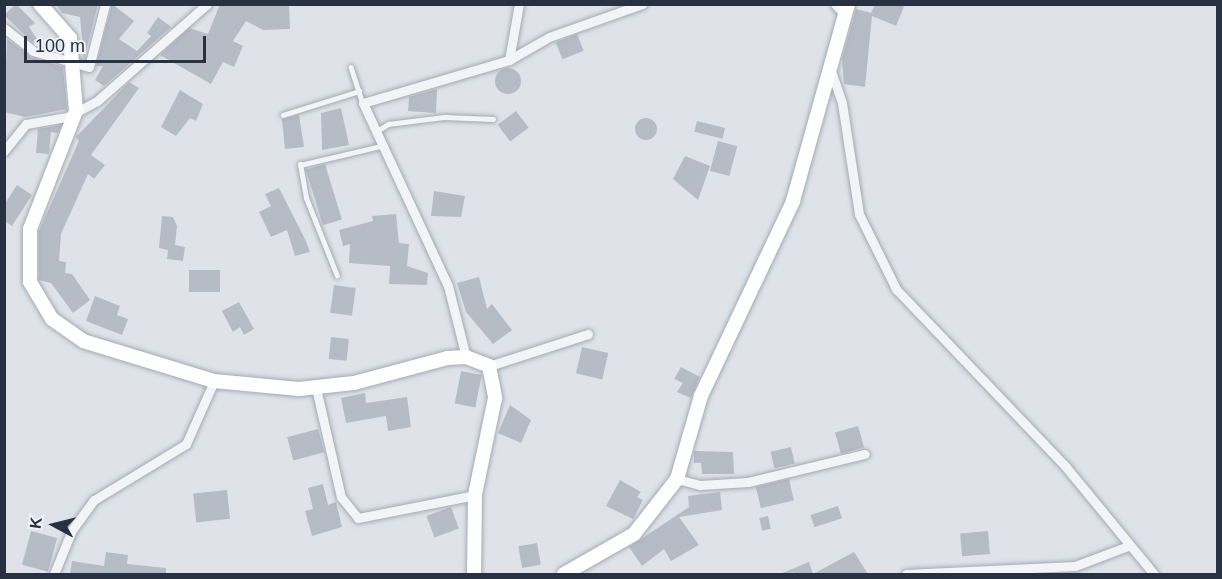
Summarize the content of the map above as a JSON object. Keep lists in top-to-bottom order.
{
  "scale_bar": "100 m",
  "north": "left"
}
